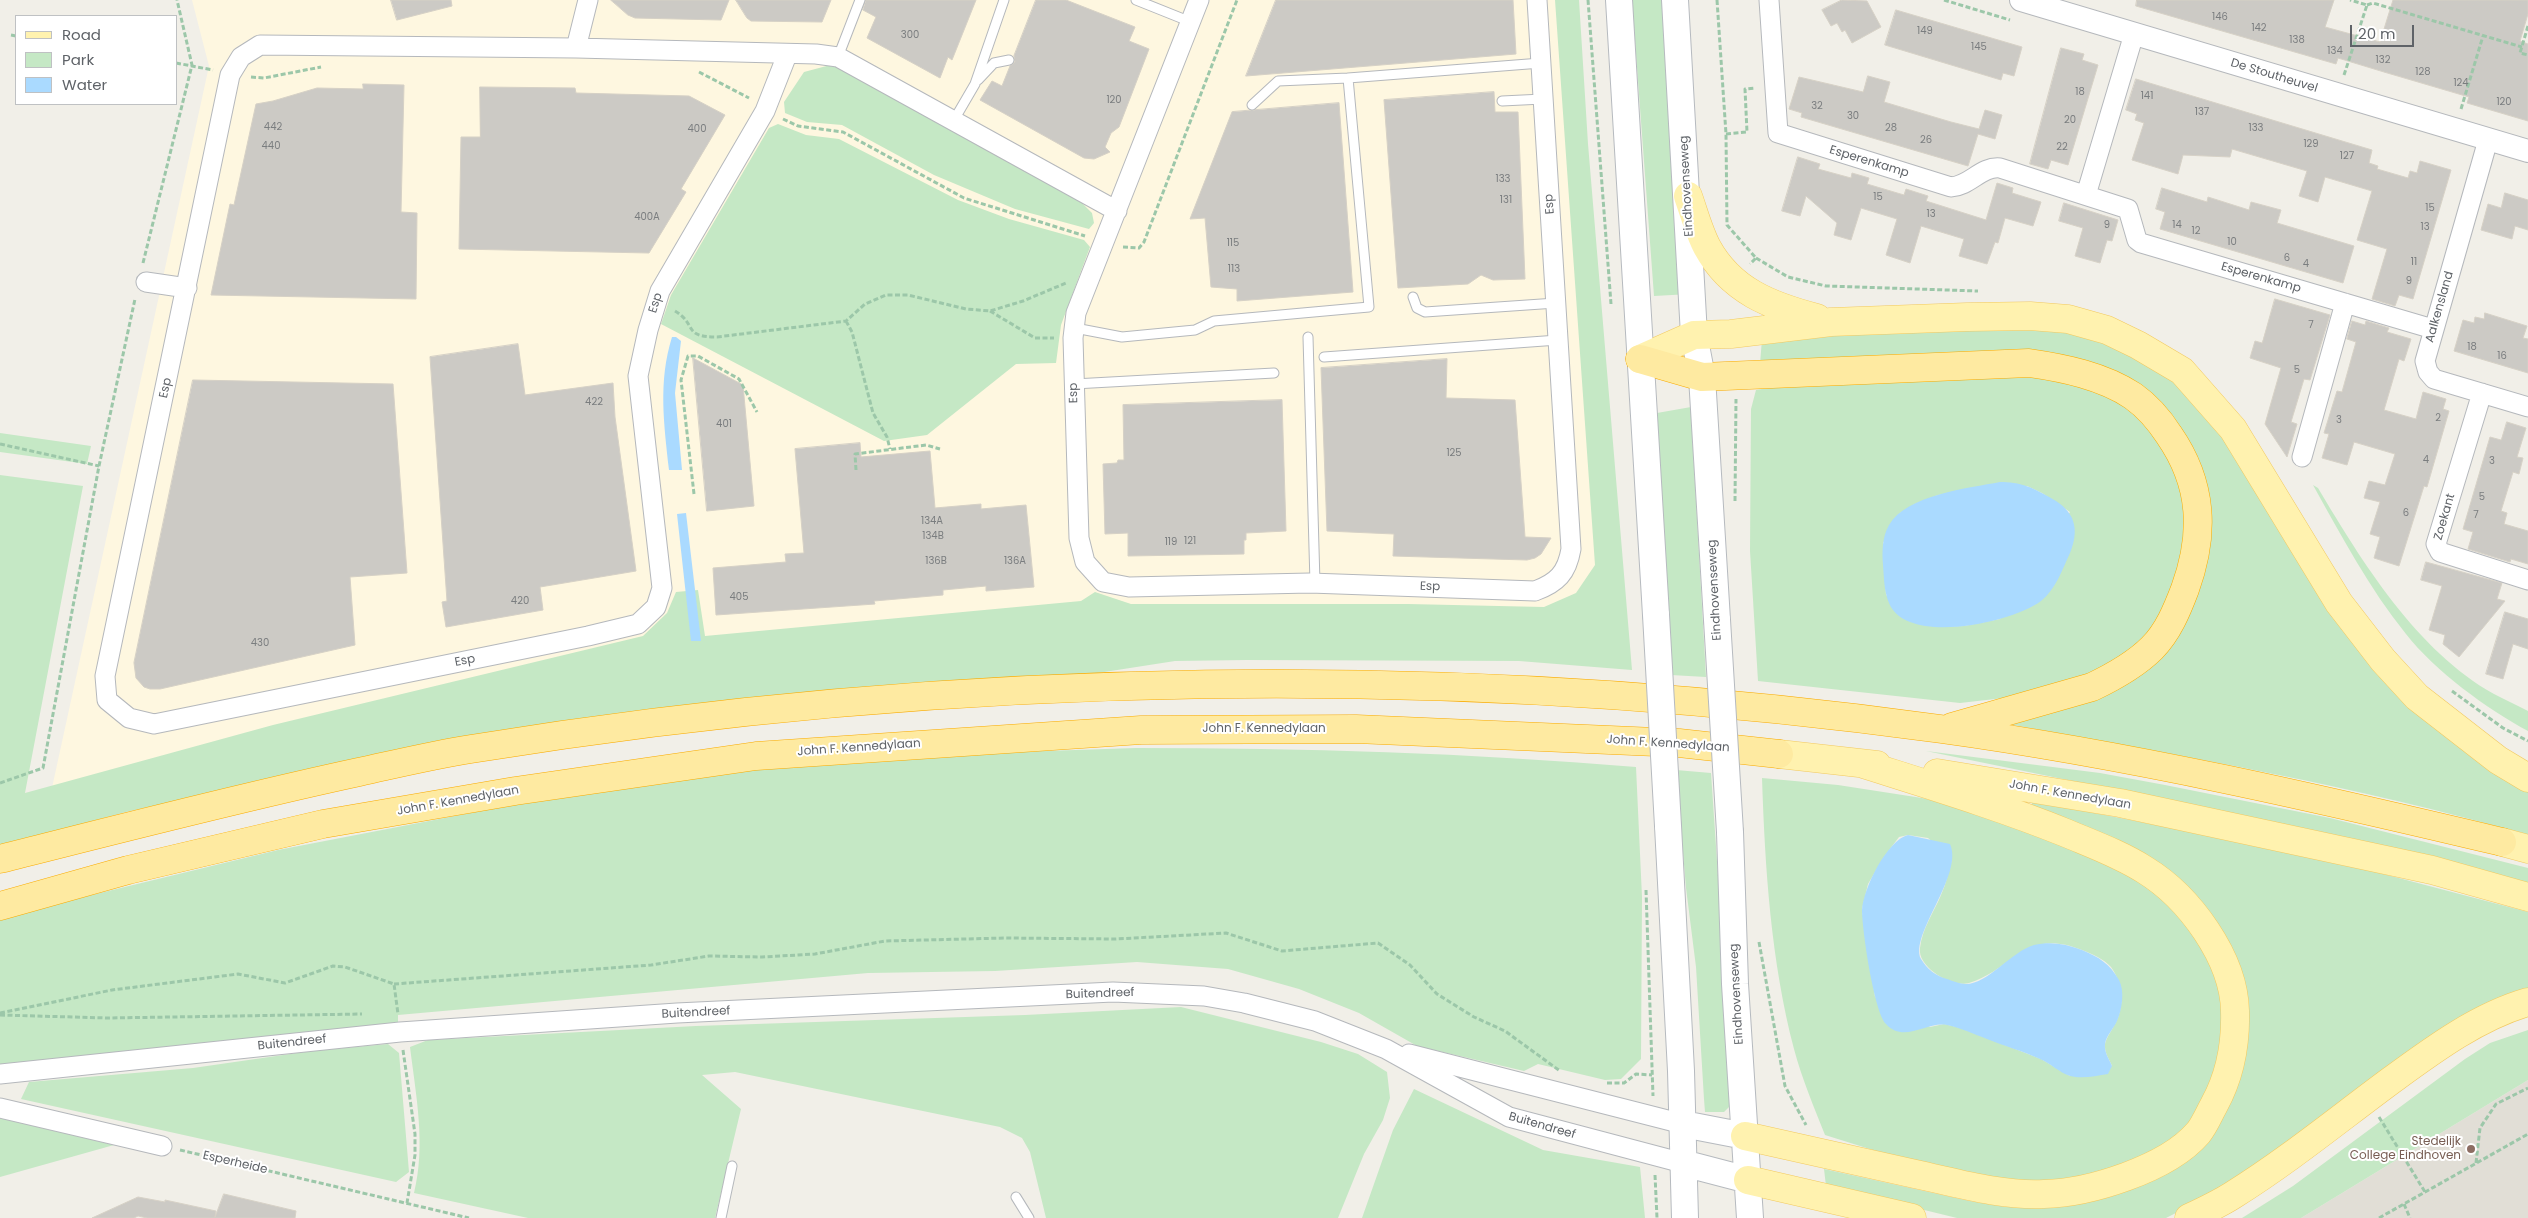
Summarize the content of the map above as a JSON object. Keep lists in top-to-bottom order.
{
  "streets": {
    "highway": ["John F. Kennedylaan"],
    "main road": ["Eindhovenseweg"],
    "street": [
      "De Stoutheuvel",
      "Esperenkamp",
      "Esp",
      "Aalkensland",
      "Zoekant",
      "Buitendreef"
    ],
    "path": ["Esperheide"]
  },
  "crossings": [
    ["De Stoutheuvel", "Aalkensland"],
    ["Esperenkamp", "Aalkensland"],
    ["Aalkensland", "Zoekant"]
  ],
  "places": ["Stedelijk College Eindhoven"],
  "house_numbers": [
    "146",
    "142",
    "149",
    "300",
    "138",
    "145",
    "134",
    "132",
    "128",
    "124",
    "18",
    "141",
    "120",
    "120",
    "32",
    "137",
    "30",
    "20",
    "442",
    "28",
    "133",
    "400",
    "26",
    "129",
    "440",
    "22",
    "127",
    "133",
    "15",
    "131",
    "15",
    "13",
    "400A",
    "9",
    "14",
    "13",
    "12",
    "10",
    "115",
    "6",
    "11",
    "4",
    "113",
    "9",
    "7",
    "18",
    "16",
    "5",
    "422",
    "2",
    "3",
    "401",
    "125",
    "4",
    "3",
    "5",
    "6",
    "7",
    "134A",
    "134B",
    "121",
    "119",
    "136B",
    "136A",
    "405",
    "420",
    "430"
  ],
  "legend": ["Road", "Park", "Water"],
  "scale_bar": "20 m"
}
